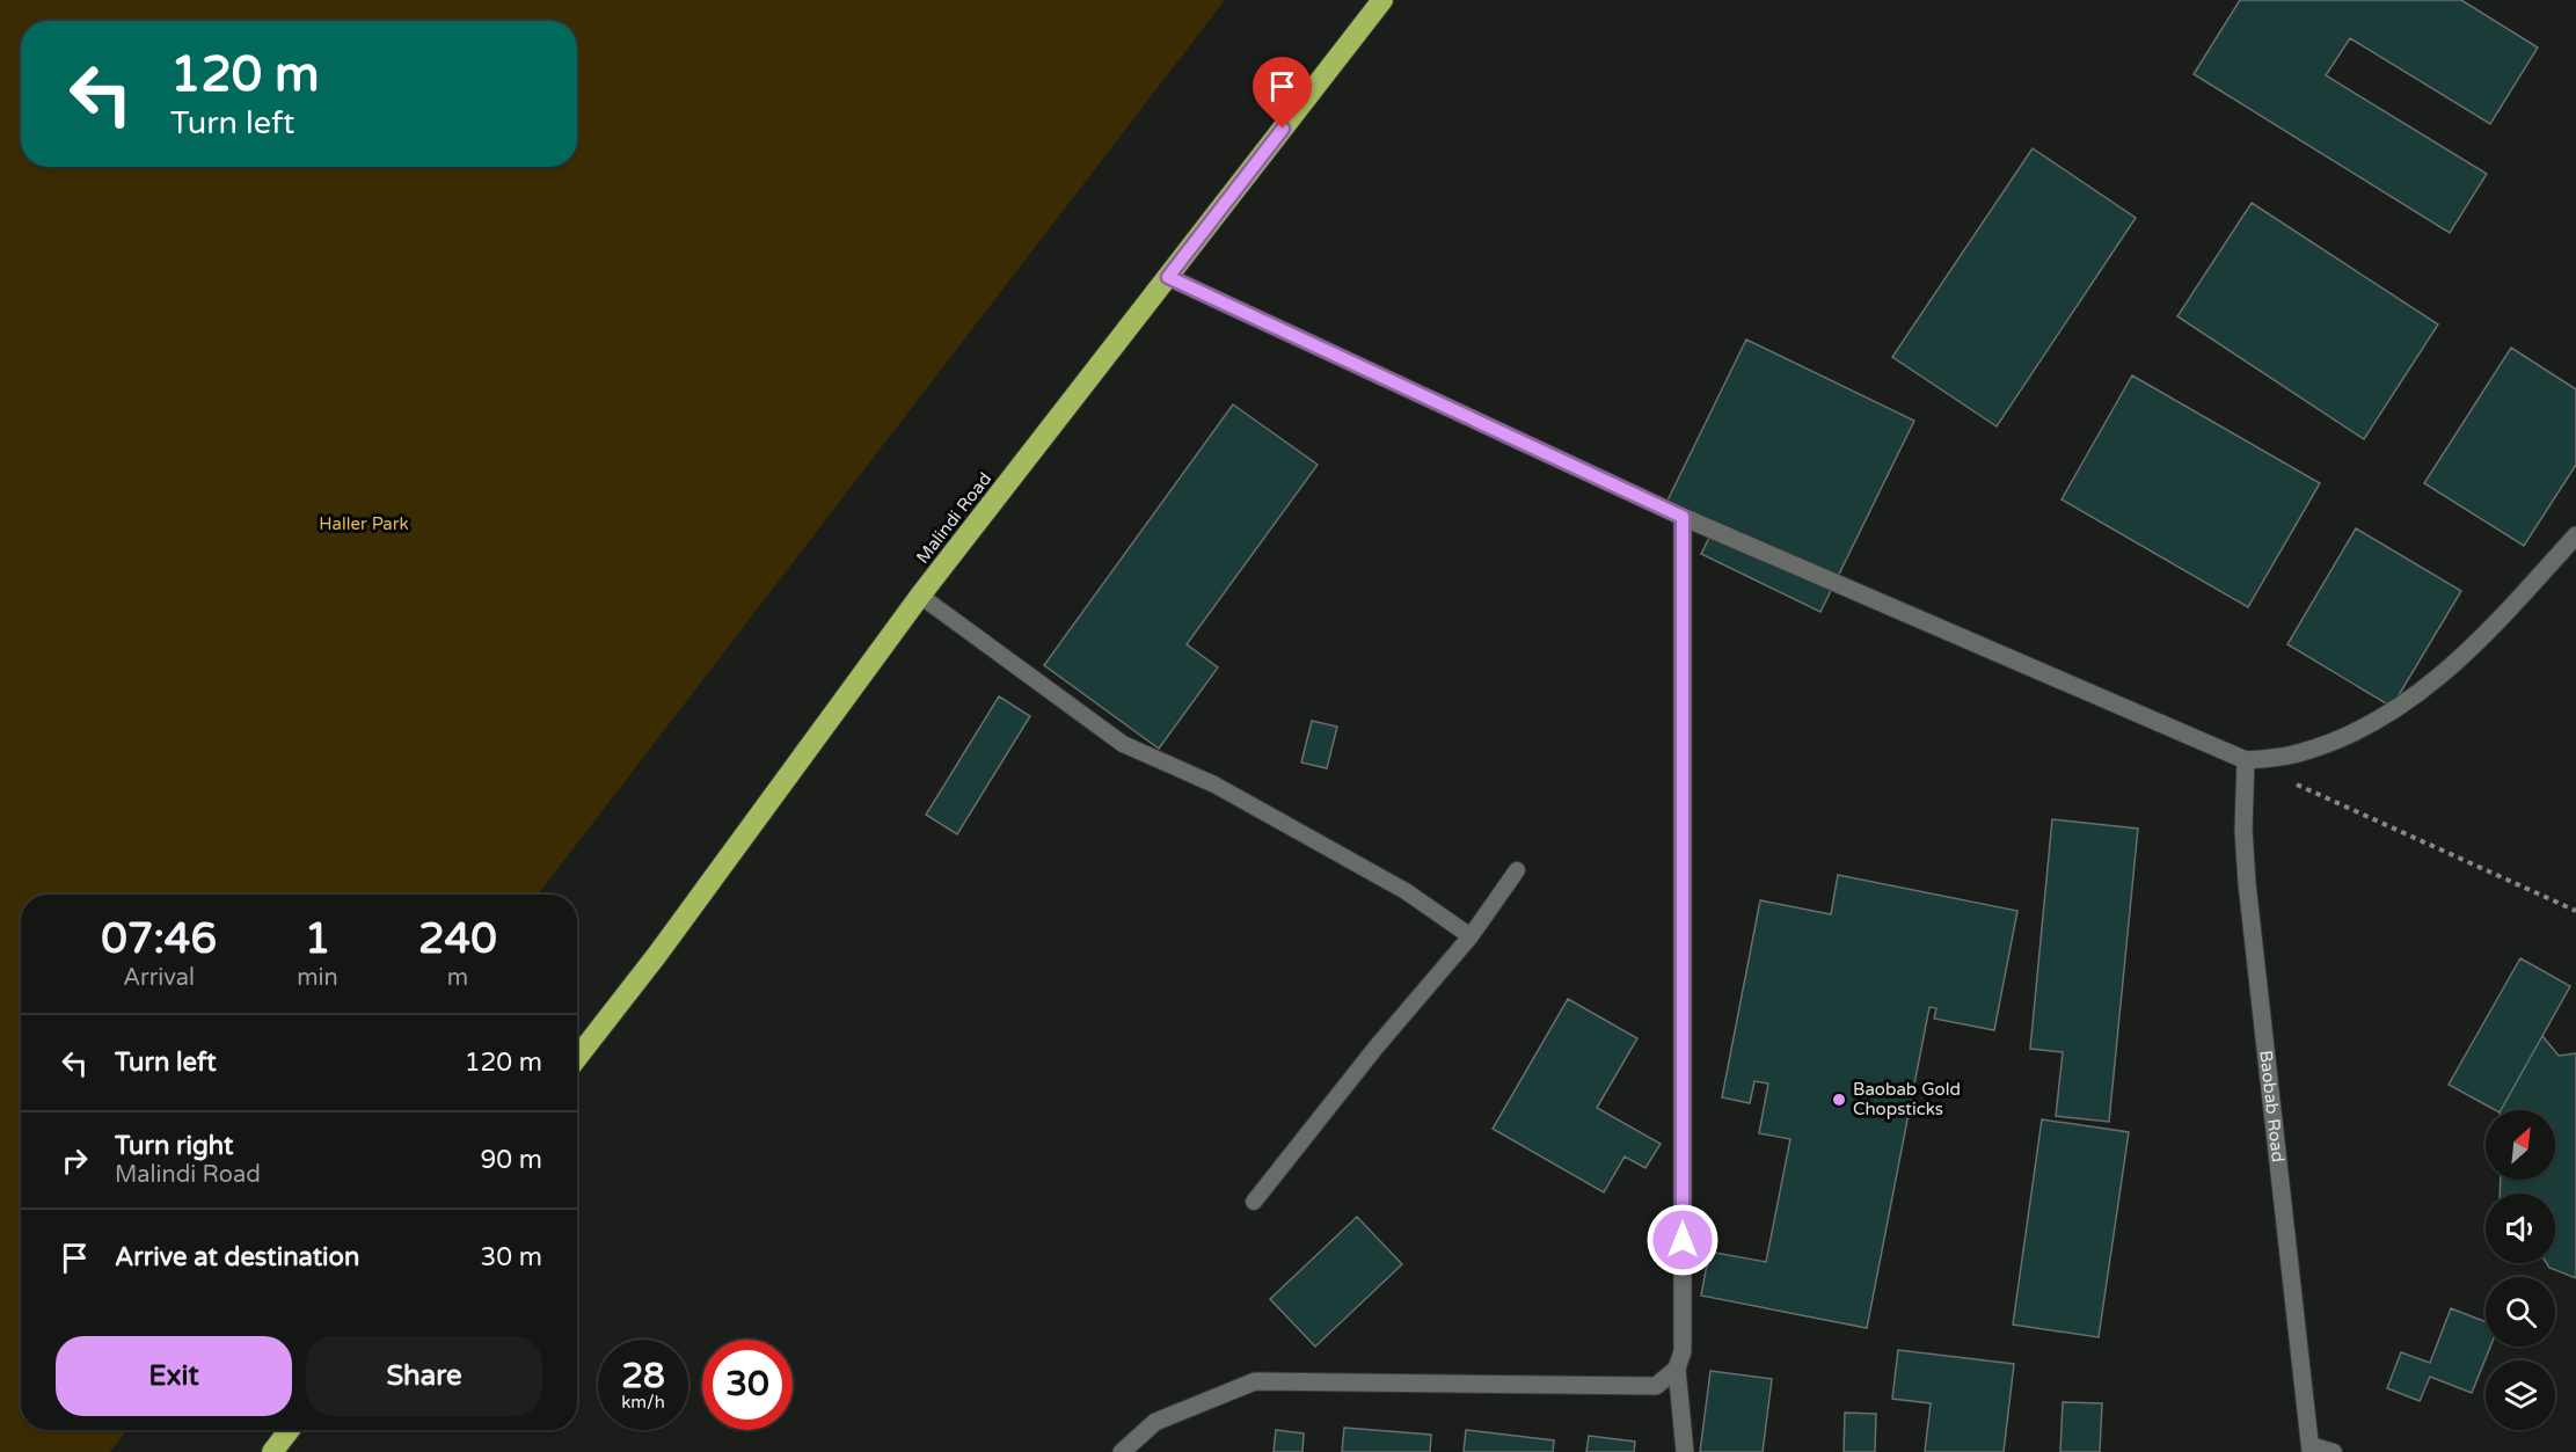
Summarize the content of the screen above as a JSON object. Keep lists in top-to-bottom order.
{
  "streets": {
    "highway": ["Malindi Road"],
    "street": ["Baobab Road"]
  },
  "parks": ["Haller Park"],
  "places": ["Baobab Gold Chopsticks"],
  "north": "top right",
  "page": {
    "turn": ["120 m", "Turn left"],
    "eta": [
      "07:46",
      "Arrival",
      "1",
      "min",
      "240",
      "m"
    ],
    "list": [
      {
        "name": "Turn left",
        "value": "120 m"
      },
      {
        "name": "Turn right",
        "note": "Malindi Road",
        "value": "90 m"
      },
      {
        "name": "Arrive at destination",
        "value": "30 m"
      }
    ],
    "buttons": ["Exit", "Share"],
    "speed": "28 km/h",
    "limit": "30"
  }
}
